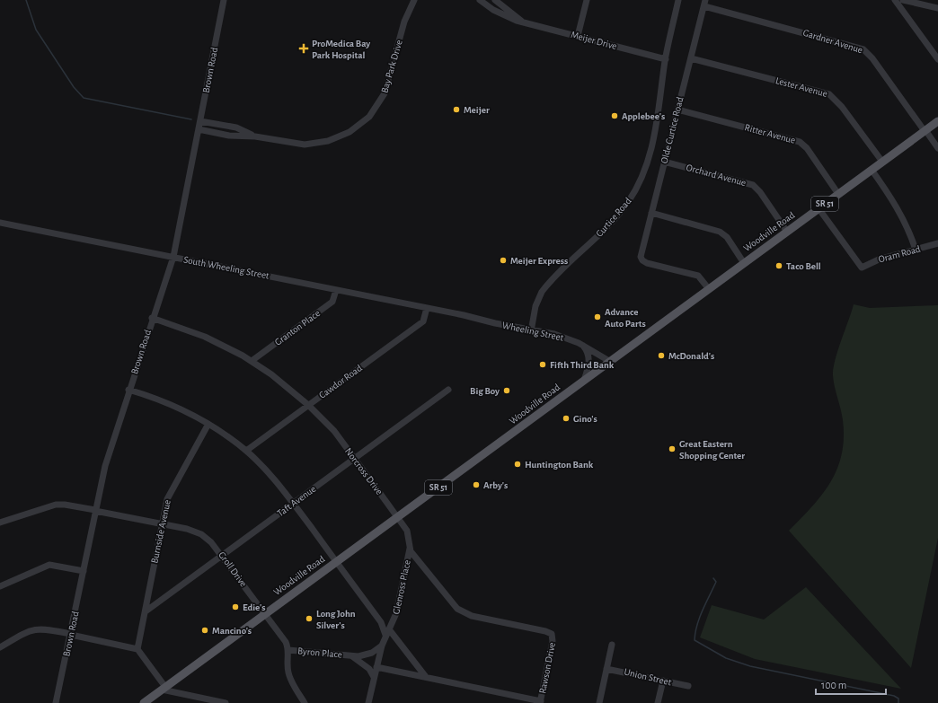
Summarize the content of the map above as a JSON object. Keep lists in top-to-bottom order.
{
  "streets": {
    "main road": ["SR 51", "Woodville Road"],
    "street": [
      "Meijer Drive",
      "Gardner Avenue",
      "Bay Park Drive",
      "Brown Road",
      "Lester Avenue",
      "Olde Curtice Road",
      "Ritter Avenue",
      "Orchard Avenue",
      "Curtice Road",
      "Oram Road",
      "South Wheeling Street",
      "Granton Place",
      "Wheeling Street",
      "Cawdor Road",
      "Norcross Drive",
      "Taft Avenue",
      "Burnside Avenue",
      "Groll Drive",
      "Glenross Place",
      "Byron Place",
      "Rawson Drive",
      "Union Street"
    ]
  },
  "crossings": [
    ["Meijer Drive", "Curtice Road"],
    ["Gardner Avenue", "Olde Curtice Road"],
    ["Gardner Avenue", "Woodville Road"],
    ["Bay Park Drive", "Brown Road"],
    ["Brown Road", "South Wheeling Street"],
    ["Brown Road", "Norcross Drive"],
    ["Brown Road", "Groll Drive"],
    ["Lester Avenue", "Olde Curtice Road"],
    ["Lester Avenue", "Woodville Road"],
    ["Olde Curtice Road", "Ritter Avenue"],
    ["Olde Curtice Road", "Orchard Avenue"],
    ["Olde Curtice Road", "Woodville Road"],
    ["Ritter Avenue", "Woodville Road"],
    ["Orchard Avenue", "Woodville Road"],
    ["Curtice Road", "Wheeling Street"],
    ["Woodville Road", "Oram Road"],
    ["Woodville Road", "Wheeling Street"],
    ["Woodville Road", "Norcross Drive"],
    ["Woodville Road", "Groll Drive"],
    ["South Wheeling Street", "Granton Place"],
    ["South Wheeling Street", "Wheeling Street"],
    ["South Wheeling Street", "Cawdor Road"],
    ["Granton Place", "Norcross Drive"],
    ["Cawdor Road", "Norcross Drive"],
    ["Norcross Drive", "Taft Avenue"],
    ["Norcross Drive", "Glenross Place"],
    ["Norcross Drive", "Rawson Drive"],
    ["Taft Avenue", "Burnside Avenue"],
    ["Taft Avenue", "Groll Drive"],
    ["Burnside Avenue", "Groll Drive"],
    ["Groll Drive", "Byron Place"],
    ["Glenross Place", "Byron Place"]
  ],
  "places": {
    "health": ["ProMedica Bay Park Hospital"],
    "other": [
      "Meijer",
      "Applebee's",
      "Meijer Express",
      "Taco Bell",
      "Advance Auto Parts",
      "McDonald's",
      "Fifth Third Bank",
      "Big Boy",
      "Gino's",
      "Great Eastern Shopping Center",
      "Huntington Bank",
      "Arby's",
      "Edie's",
      "Long John Silver's",
      "Mancino's"
    ]
  },
  "scale_bar": "100 m"
}
